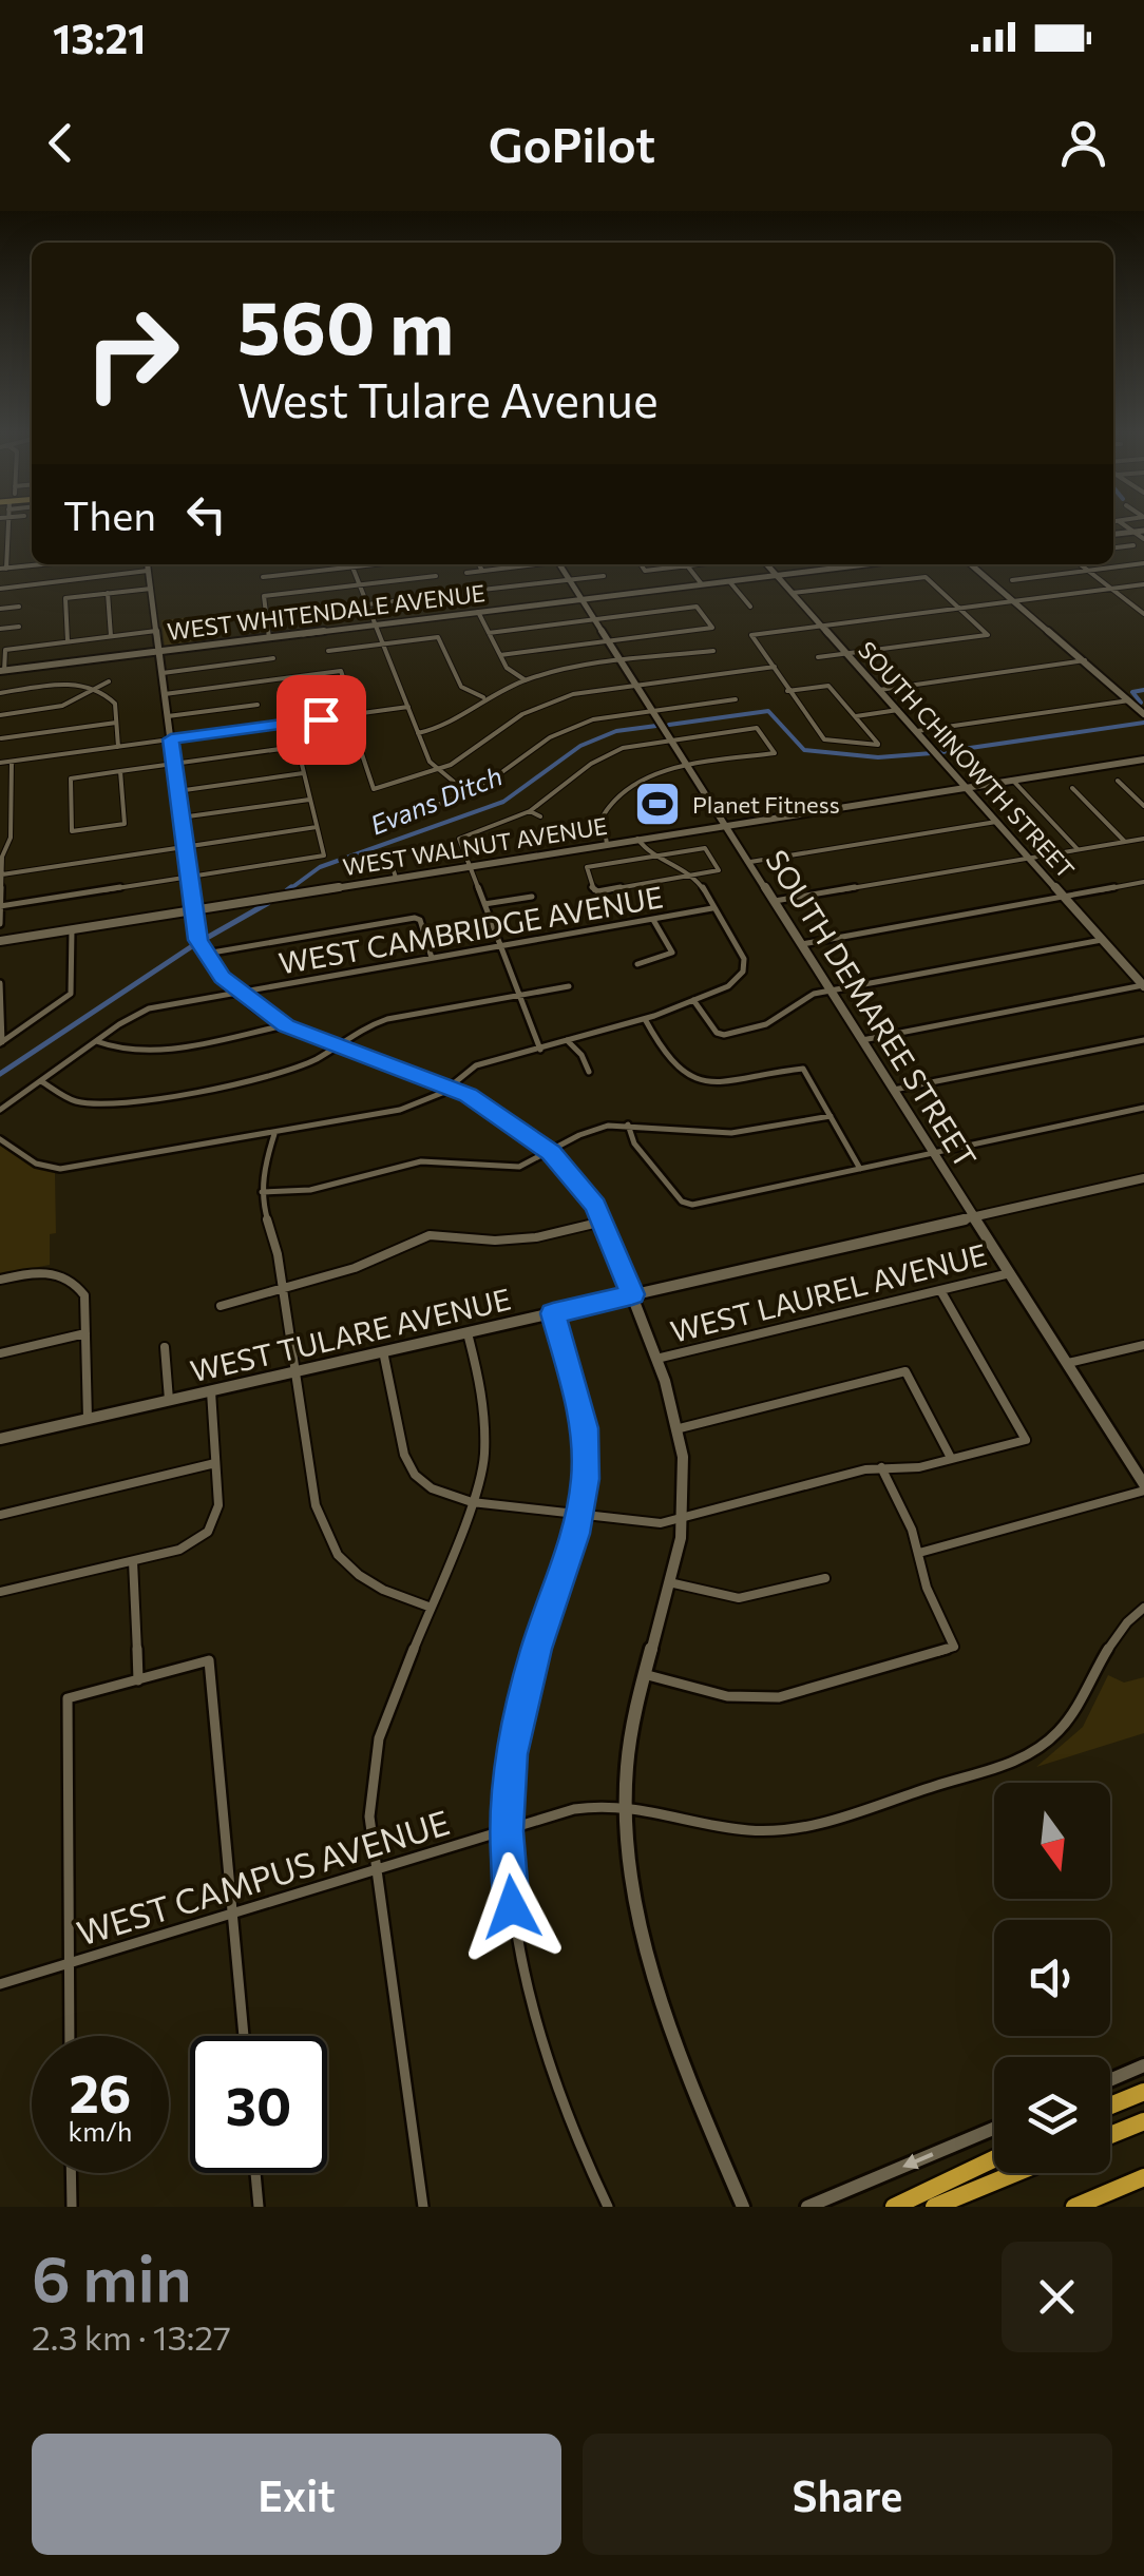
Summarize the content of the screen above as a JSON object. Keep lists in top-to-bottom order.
{
  "streets": {
    "street": [
      "WEST WHITENDALE AVENUE",
      "SOUTH CHINOWTH STREET",
      "WEST WALNUT AVENUE",
      "WEST CAMBRIDGE AVENUE",
      "SOUTH DEMAREE STREET",
      "WEST LAUREL AVENUE",
      "WEST TULARE AVENUE",
      "WEST CAMPUS AVENUE"
    ]
  },
  "crossings": [
    ["WEST WHITENDALE AVENUE", "SOUTH CHINOWTH STREET"],
    ["WEST WHITENDALE AVENUE", "SOUTH DEMAREE STREET"],
    ["SOUTH CHINOWTH STREET", "WEST WALNUT AVENUE"],
    ["WEST WALNUT AVENUE", "SOUTH DEMAREE STREET"],
    ["SOUTH DEMAREE STREET", "WEST LAUREL AVENUE"],
    ["SOUTH DEMAREE STREET", "WEST TULARE AVENUE"]
  ],
  "water": ["Evans Ditch"],
  "places": {
    "sports": ["Planet Fitness"]
  },
  "north": "bottom",
  "page": {
    "status": "13:21",
    "header": "GoPilot",
    "turn": ["560 m", "West Tulare Avenue"],
    "then": "Then",
    "speed": "26 km/h",
    "limit": "30",
    "heading": ["6 min", "2.3 km · 13:27"],
    "buttons": ["Exit", "Share"]
  }
}
